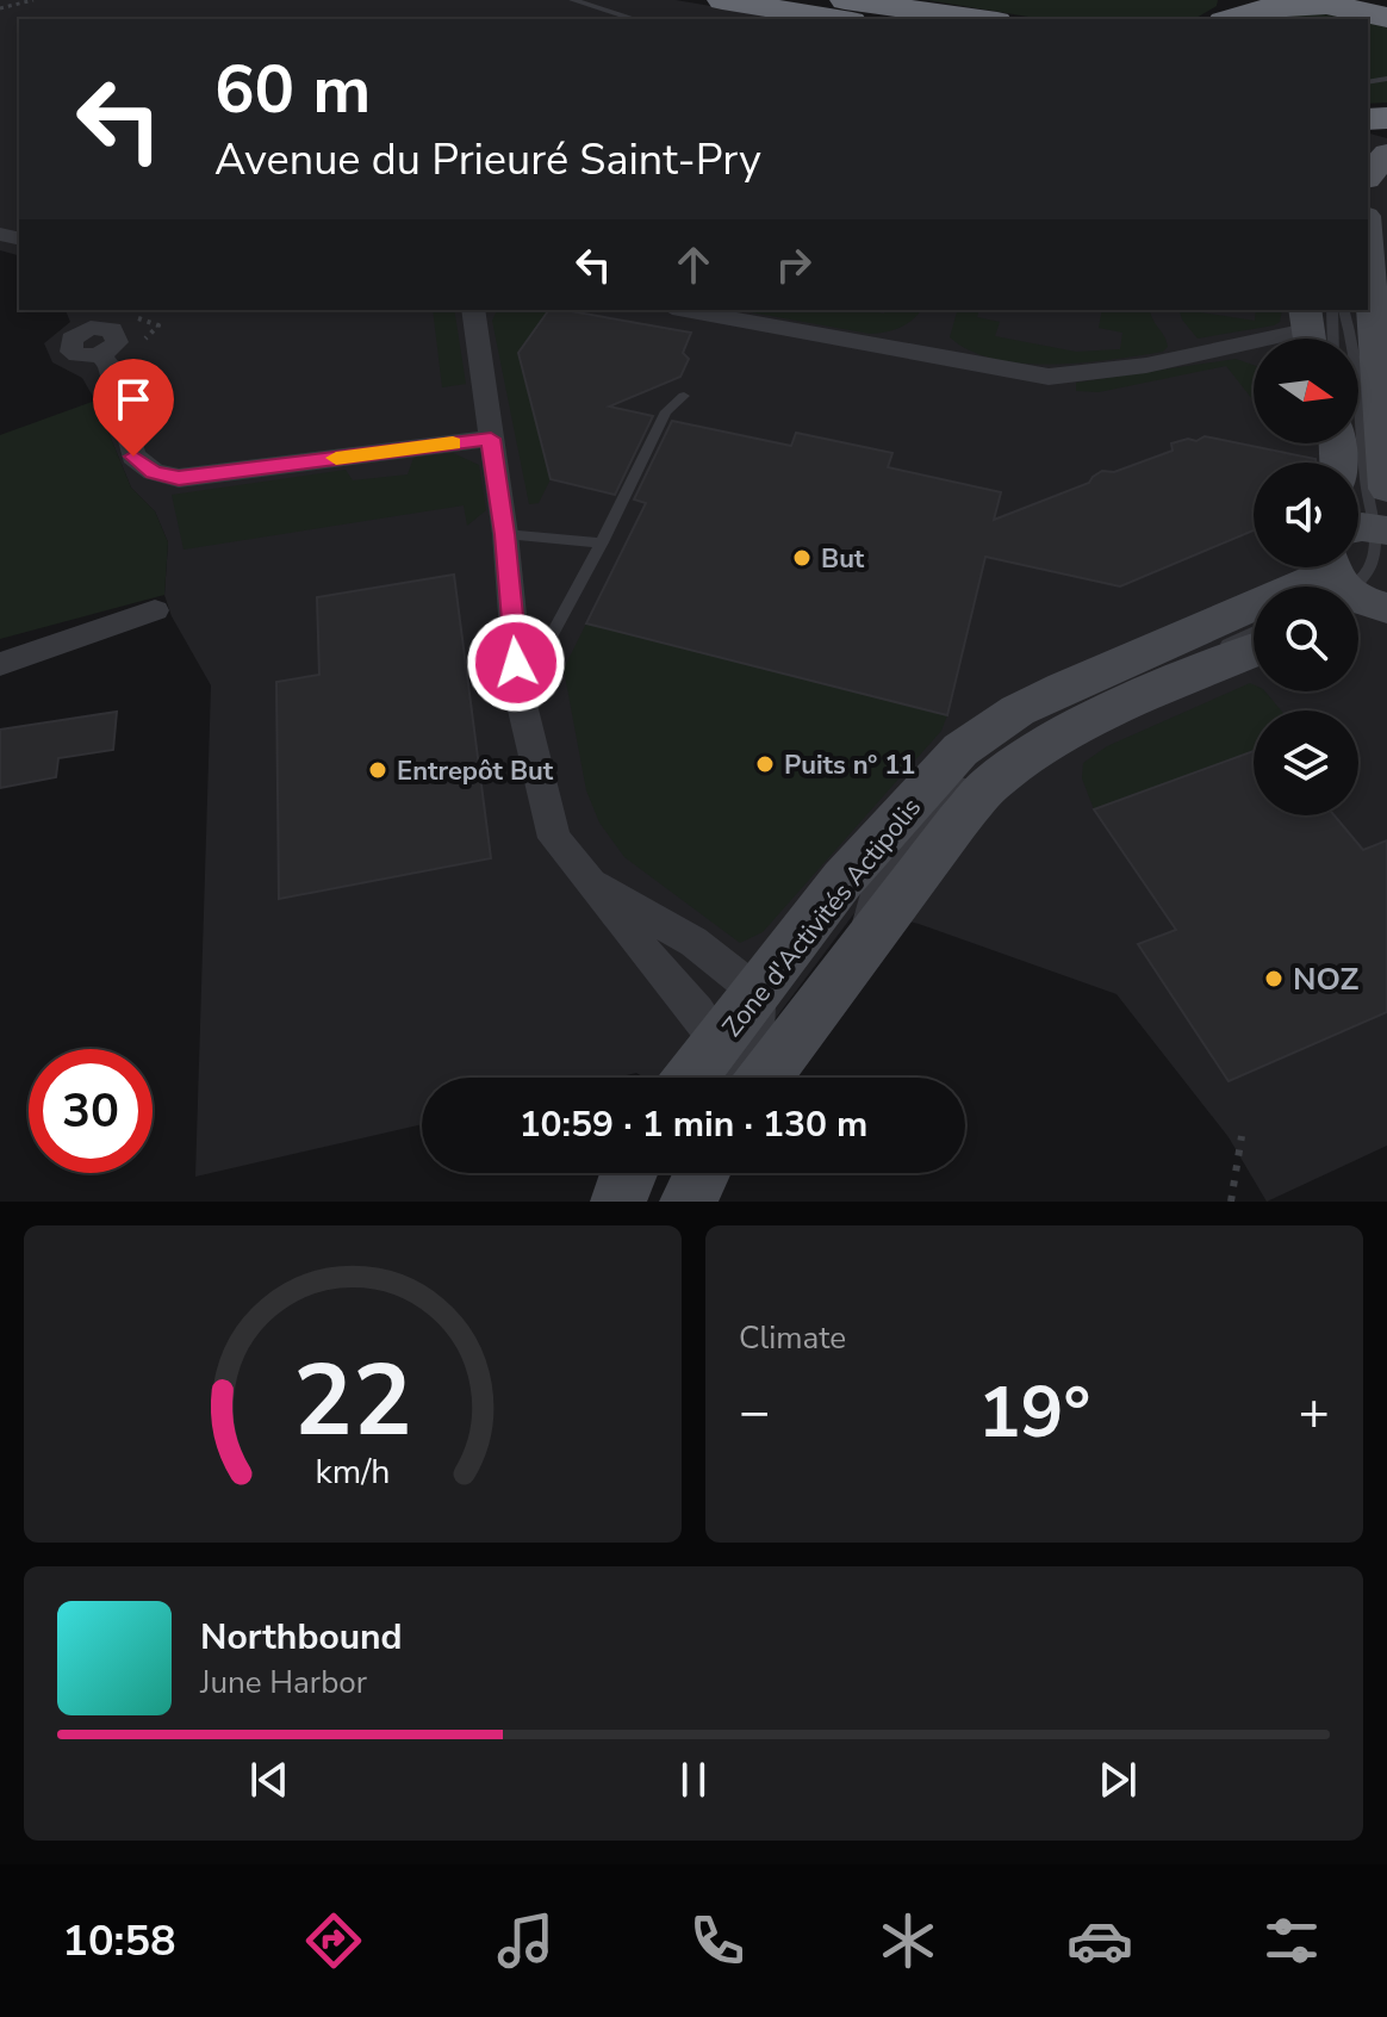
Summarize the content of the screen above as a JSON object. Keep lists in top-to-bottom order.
{
  "streets": {
    "street": ["Zone d'Activités Actipolis"]
  },
  "places": [
    "But",
    "Puits n° 11",
    "Entrepôt But",
    "NOZ"
  ],
  "north": "right",
  "page": {
    "turn": ["60 m", "Avenue du Prieuré Saint-Pry"],
    "limit": "30",
    "trip": "10:59 · 1 min · 130 m",
    "tile": "Climate",
    "heat": ["−", "19°", "+"],
    "song": ["Northbound", "June Harbor"],
    "tabs": "10:58",
    "gauge": ["22", "km/h"]
  }
}
